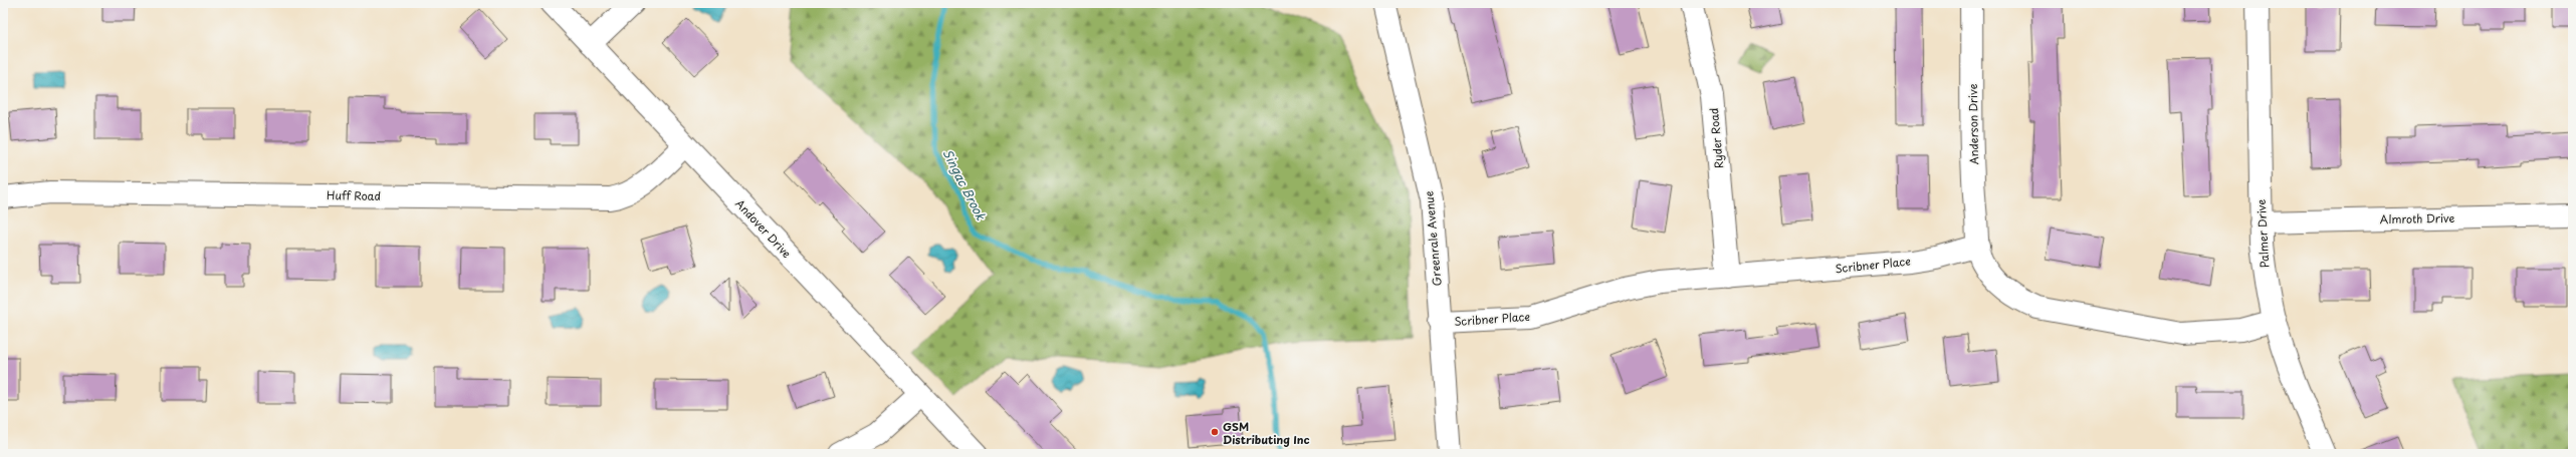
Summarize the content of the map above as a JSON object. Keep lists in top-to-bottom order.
{
  "streets": {
    "street": [
      "Anderson Drive",
      "Ryder Road",
      "Huff Road",
      "Almroth Drive",
      "Andover Drive",
      "Palmer Drive",
      "Greenrale Avenue",
      "Scribner Place"
    ]
  },
  "crossings": [
    ["Anderson Drive", "Scribner Place"],
    ["Ryder Road", "Scribner Place"],
    ["Huff Road", "Andover Drive"],
    ["Almroth Drive", "Palmer Drive"],
    ["Greenrale Avenue", "Scribner Place"]
  ],
  "water": ["Singac Brook"],
  "places": ["GSM Distributing Inc"]
}
